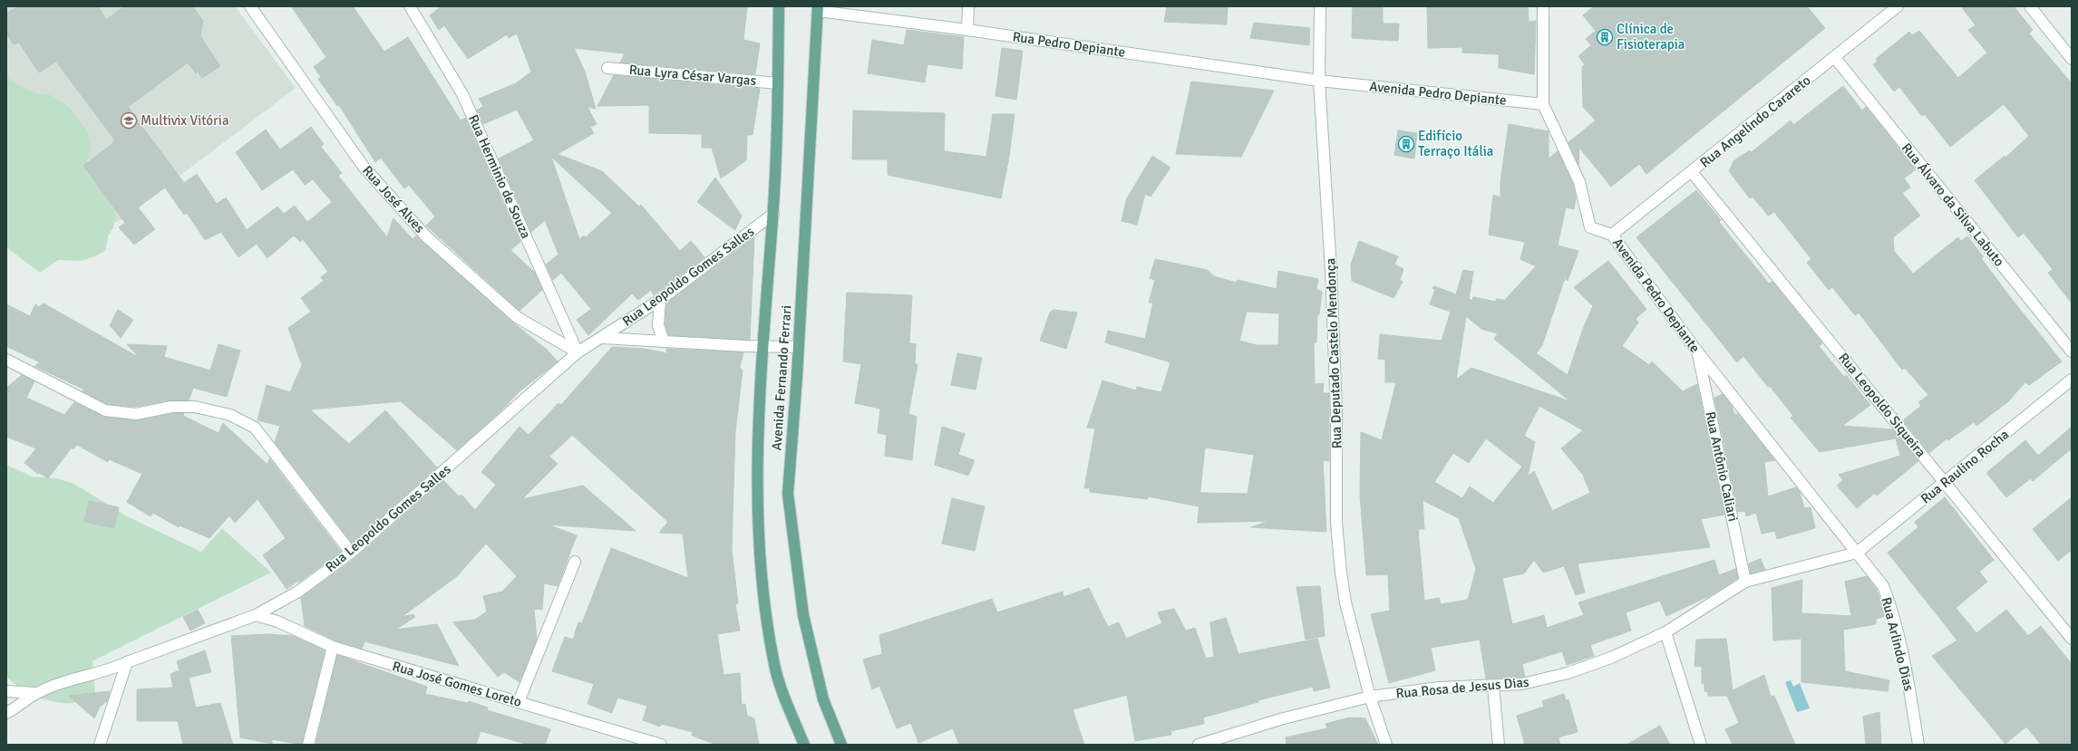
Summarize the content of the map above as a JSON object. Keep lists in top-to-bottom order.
{
  "streets": {
    "main road": ["Avenida Fernando Ferrari"],
    "street": [
      "Rua Pedro Depiante",
      "Rua Lyra César Vargas",
      "Avenida Pedro Depiante",
      "Rua Angelindo Carareto",
      "Rua Herminio de Souza",
      "Rua José Alves",
      "Rua Álvaro da Silva Labuto",
      "Rua Leopoldo Gomes Salles",
      "Rua Deputado Castelo Mendonça",
      "Rua Leopoldo Siqueira",
      "Rua Antônio Caliari",
      "Rua Raulino Rocha",
      "Rua Arlindo Dias",
      "Rua José Gomes Loreto",
      "Rua Rosa de Jesus Dias"
    ]
  },
  "crossings": [
    ["Rua Pedro Depiante", "Avenida Pedro Depiante"],
    ["Rua Pedro Depiante", "Rua Deputado Castelo Mendonça"],
    ["Rua Pedro Depiante", "Avenida Fernando Ferrari"],
    ["Rua Lyra César Vargas", "Avenida Fernando Ferrari"],
    ["Avenida Pedro Depiante", "Rua Angelindo Carareto"],
    ["Avenida Pedro Depiante", "Rua Deputado Castelo Mendonça"],
    ["Avenida Pedro Depiante", "Rua Antônio Caliari"],
    ["Avenida Pedro Depiante", "Rua Raulino Rocha"],
    ["Avenida Pedro Depiante", "Rua Arlindo Dias"],
    ["Avenida Pedro Depiante", "Rua Rosa de Jesus Dias"],
    ["Rua Angelindo Carareto", "Rua Álvaro da Silva Labuto"],
    ["Rua Angelindo Carareto", "Rua Leopoldo Siqueira"],
    ["Rua Herminio de Souza", "Rua José Alves"],
    ["Rua Herminio de Souza", "Rua Leopoldo Gomes Salles"],
    ["Rua José Alves", "Rua Leopoldo Gomes Salles"],
    ["Rua Leopoldo Gomes Salles", "Avenida Fernando Ferrari"],
    ["Rua Leopoldo Gomes Salles", "Rua José Gomes Loreto"],
    ["Rua Deputado Castelo Mendonça", "Rua Rosa de Jesus Dias"],
    ["Rua Leopoldo Siqueira", "Rua Raulino Rocha"],
    ["Rua Antônio Caliari", "Rua Rosa de Jesus Dias"],
    ["Rua Raulino Rocha", "Rua Arlindo Dias"],
    ["Rua Raulino Rocha", "Rua Rosa de Jesus Dias"],
    ["Rua Arlindo Dias", "Rua Rosa de Jesus Dias"]
  ],
  "places": {
    "building": ["Clínica de Fisioterapia", "Edifício Terraço Itália"],
    "school or university": ["Multivix Vitória"]
  }
}
